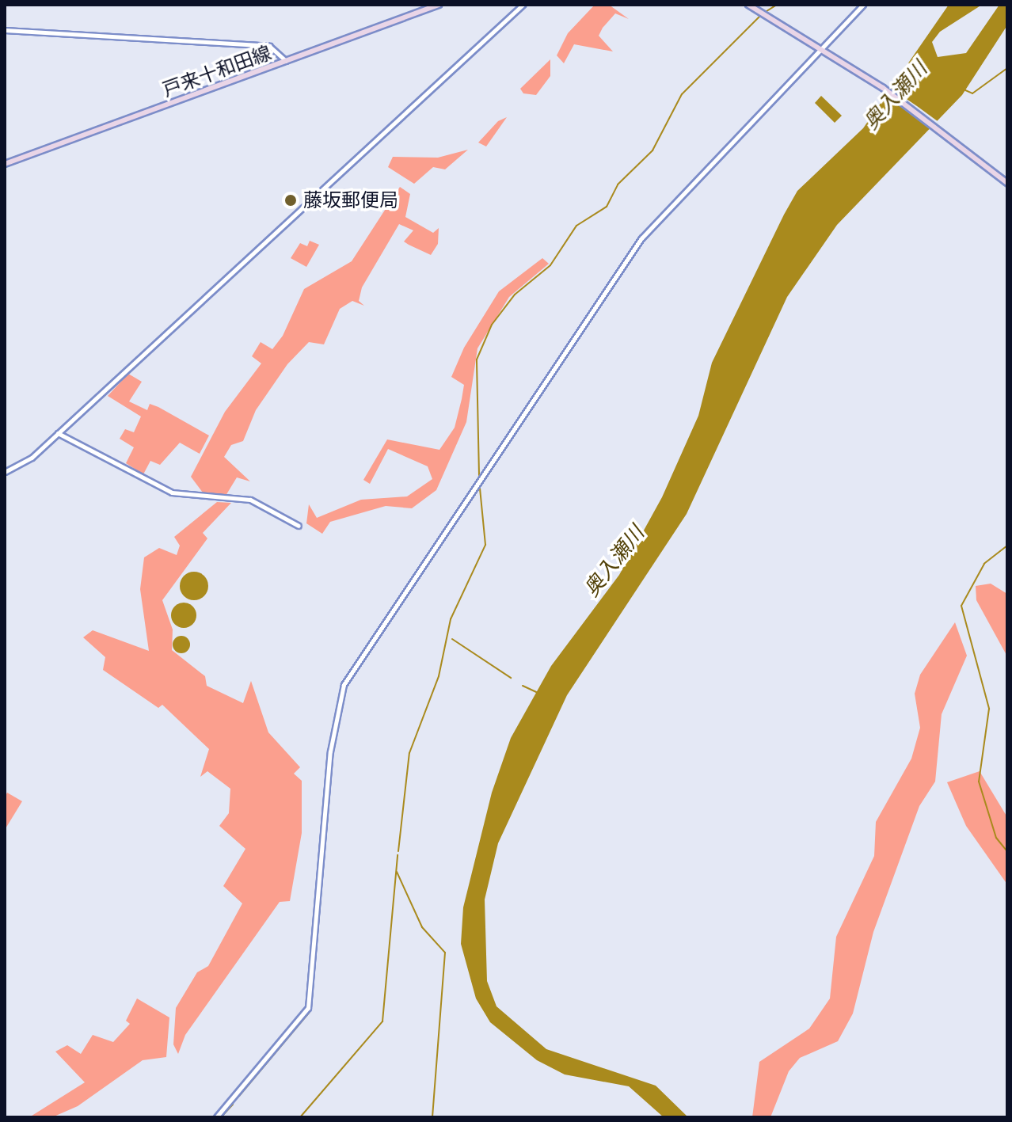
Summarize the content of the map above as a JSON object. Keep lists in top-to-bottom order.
{
  "streets": {
    "main road": ["戸来十和田線"]
  },
  "water": ["奥入瀬川"],
  "places": ["藤坂郵便局"]
}
